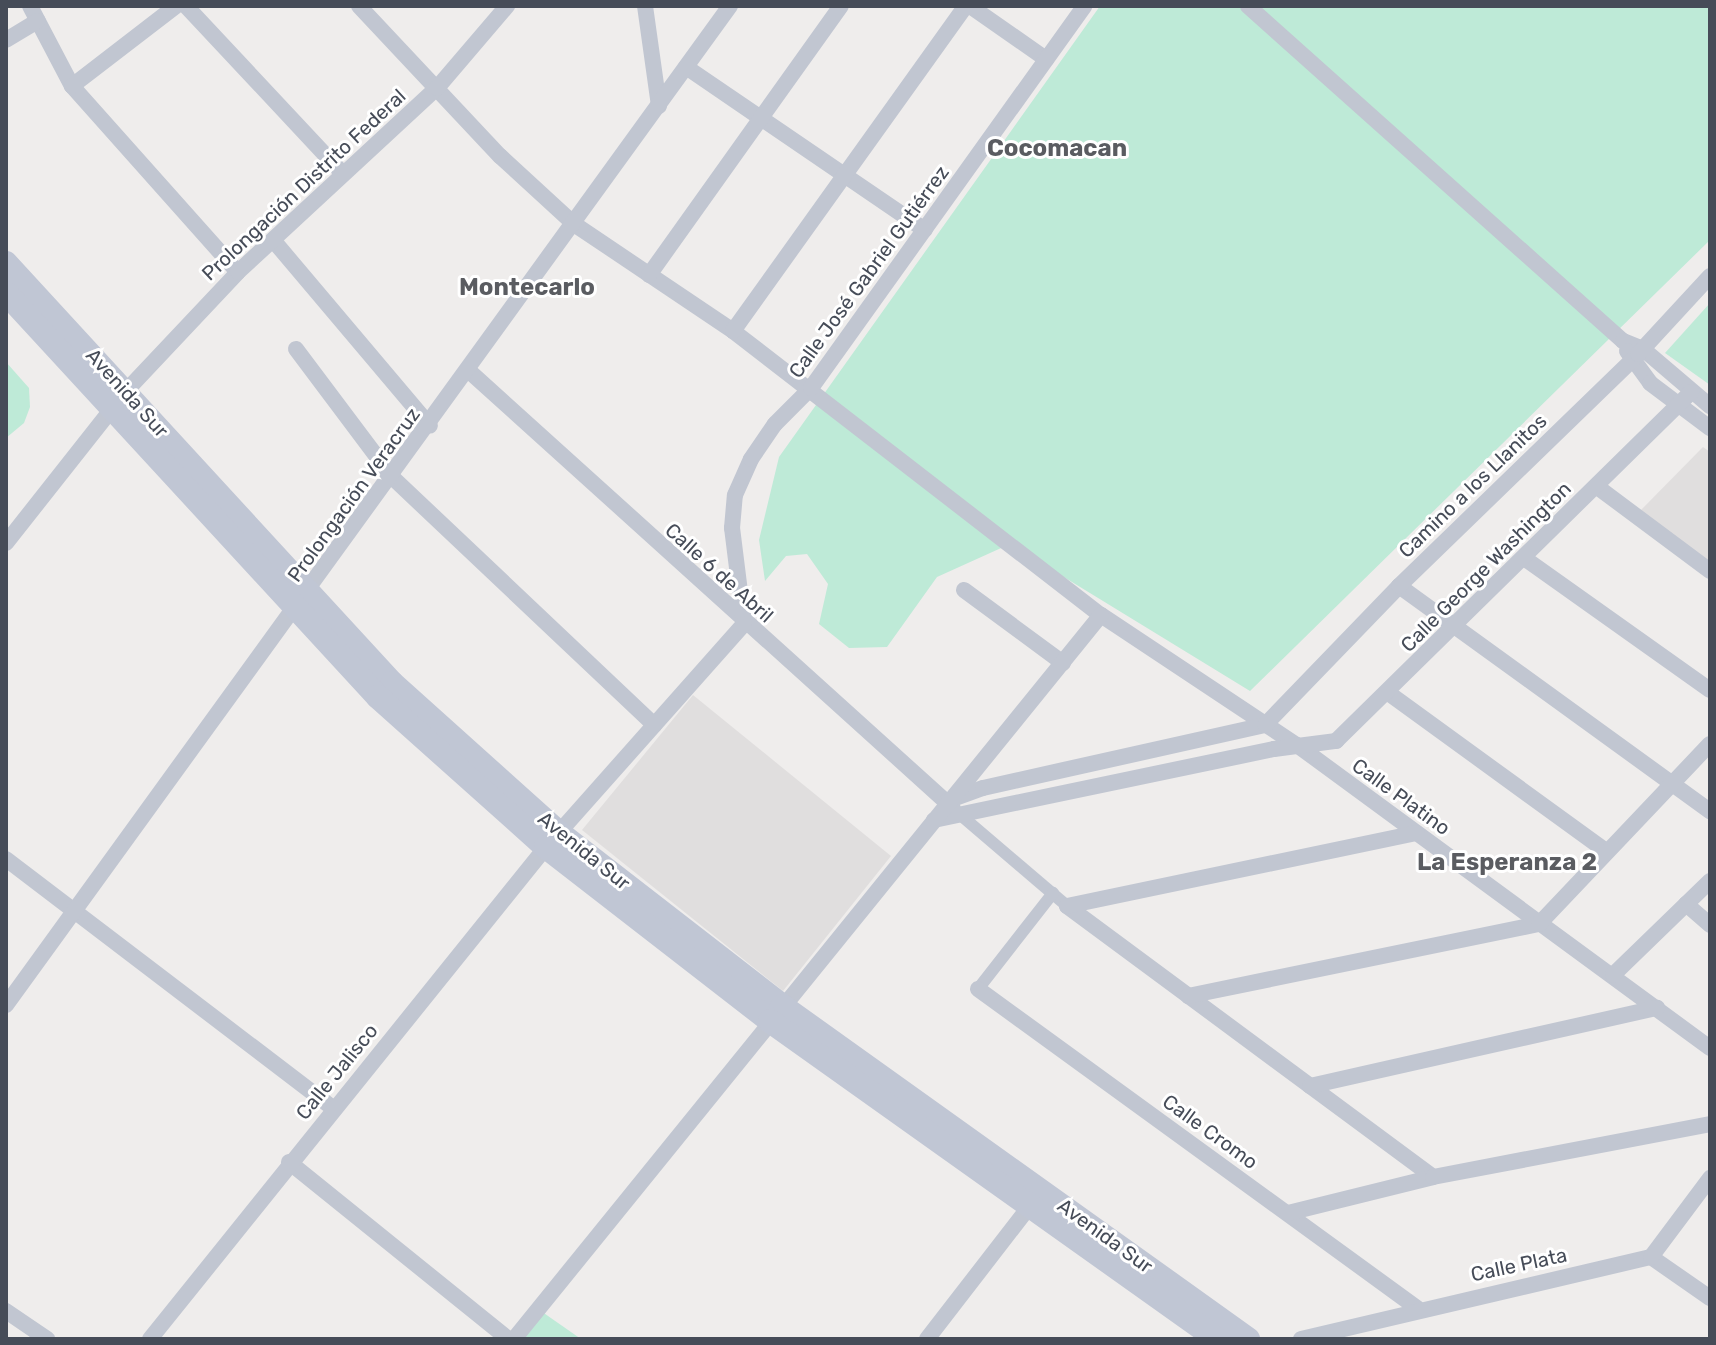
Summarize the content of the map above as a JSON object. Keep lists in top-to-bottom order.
{
  "streets": {
    "main road": ["Avenida Sur"],
    "street": [
      "Prolongación Distrito Federal",
      "Calle José Gabriel Gutiérrez",
      "Camino a los Llanitos",
      "Prolongación Veracruz",
      "Calle George Washington",
      "Calle 6 de Abril",
      "Calle Platino",
      "Calle Jalisco",
      "Calle Cromo",
      "Calle Plata"
    ]
  },
  "crossings": [
    ["Prolongación Distrito Federal", "Avenida Sur"],
    ["Prolongación Distrito Federal", "Calle Platino"],
    ["Calle José Gabriel Gutiérrez", "Calle 6 de Abril"],
    ["Calle José Gabriel Gutiérrez", "Calle Platino"],
    ["Calle José Gabriel Gutiérrez", "Calle Jalisco"],
    ["Avenida Sur", "Prolongación Veracruz"],
    ["Avenida Sur", "Calle Jalisco"],
    ["Camino a los Llanitos", "Calle Platino"],
    ["Prolongación Veracruz", "Calle 6 de Abril"],
    ["Prolongación Veracruz", "Calle Platino"],
    ["Calle George Washington", "Calle 6 de Abril"],
    ["Calle George Washington", "Calle Platino"],
    ["Calle 6 de Abril", "Calle Jalisco"],
    ["Calle Cromo", "Calle Plata"]
  ],
  "districts": ["Cocomacan", "Montecarlo", "La Esperanza 2"]
}
